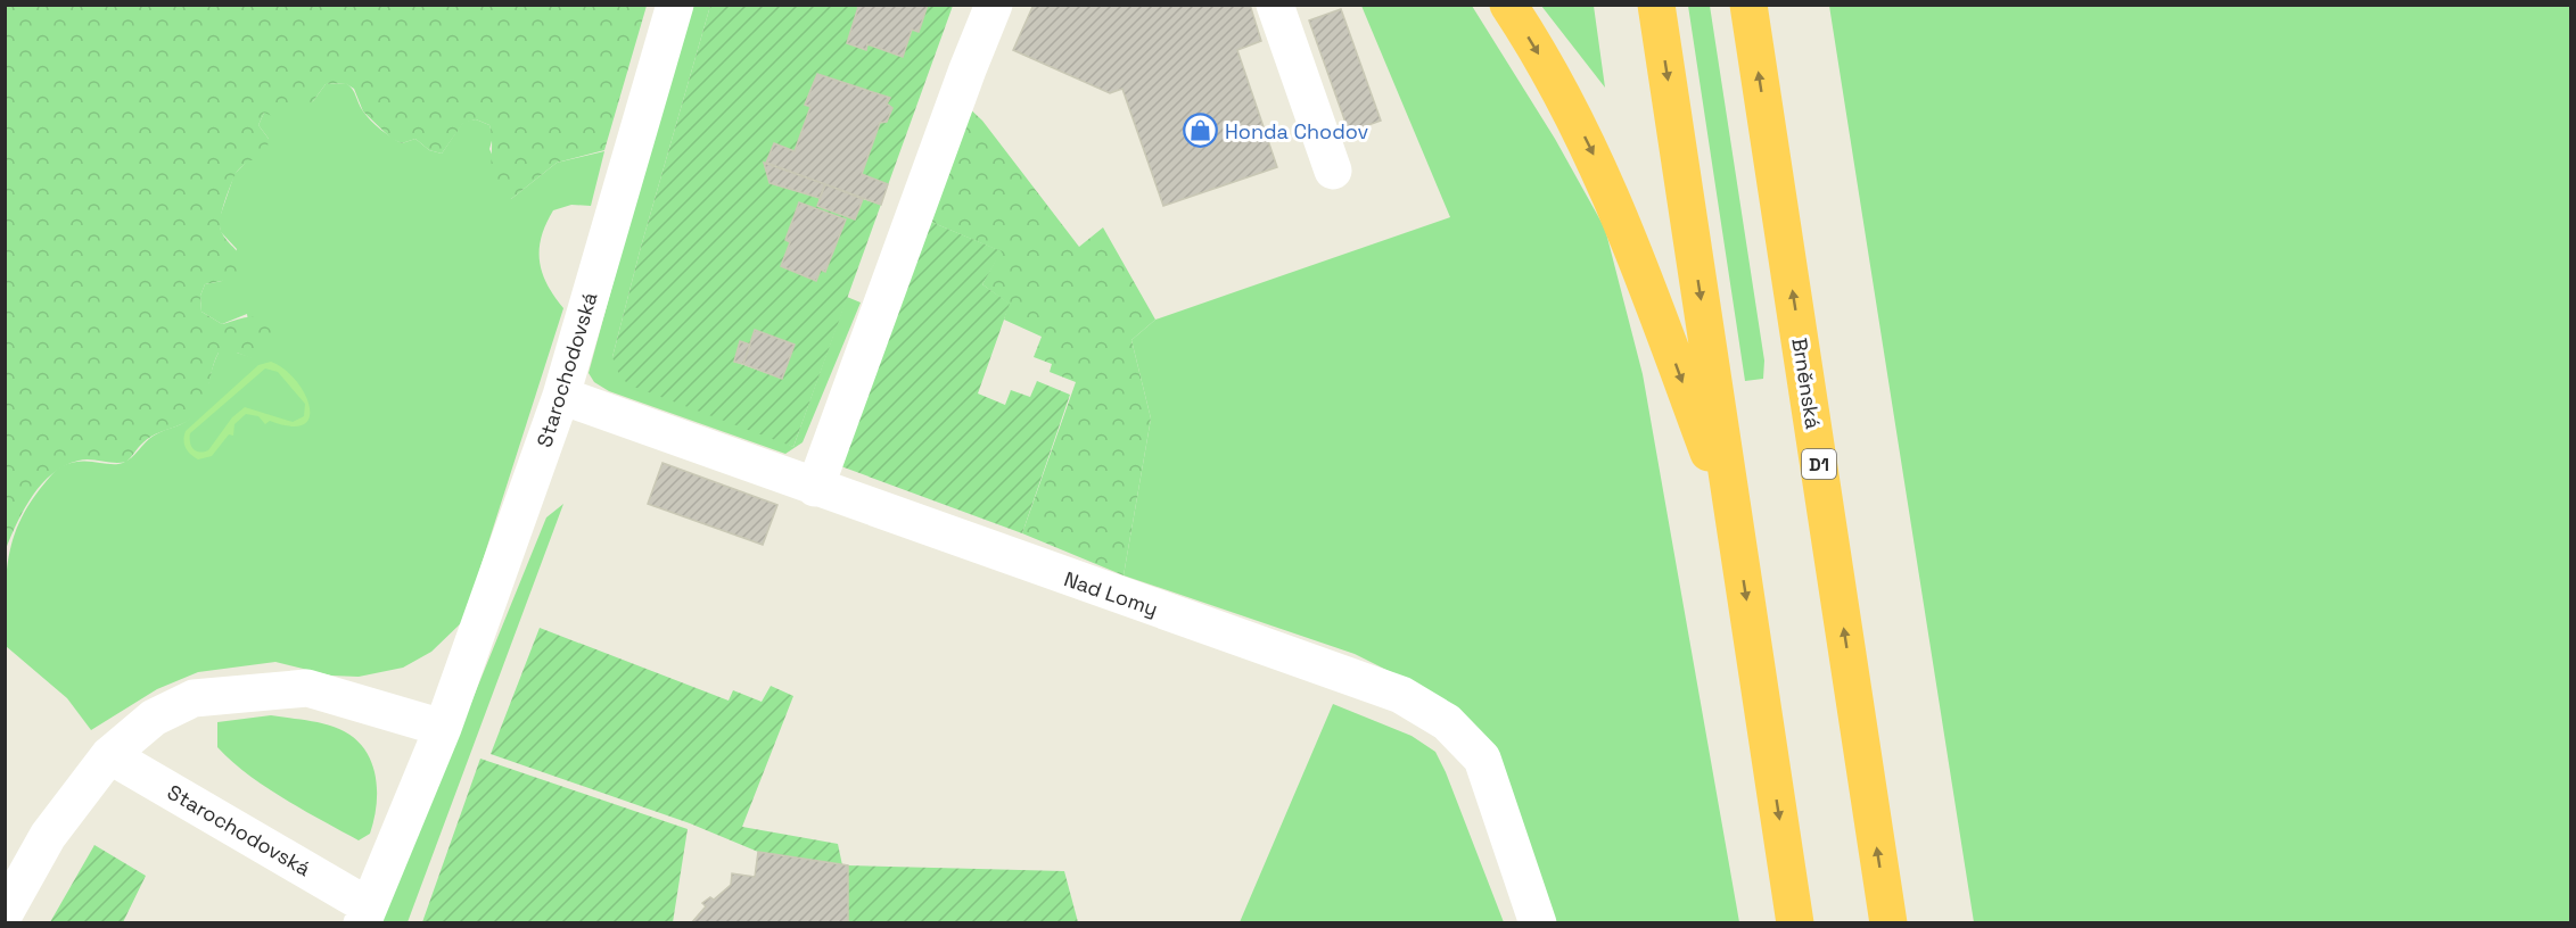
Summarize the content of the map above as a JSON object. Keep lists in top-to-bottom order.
{
  "streets": {
    "highway": ["Brněnská", "D1"],
    "street": ["Starochodovská", "Nad Lomy"]
  },
  "crossings": [
    ["Starochodovská", "Nad Lomy"]
  ],
  "places": {
    "shop": ["Honda Chodov"]
  }
}
